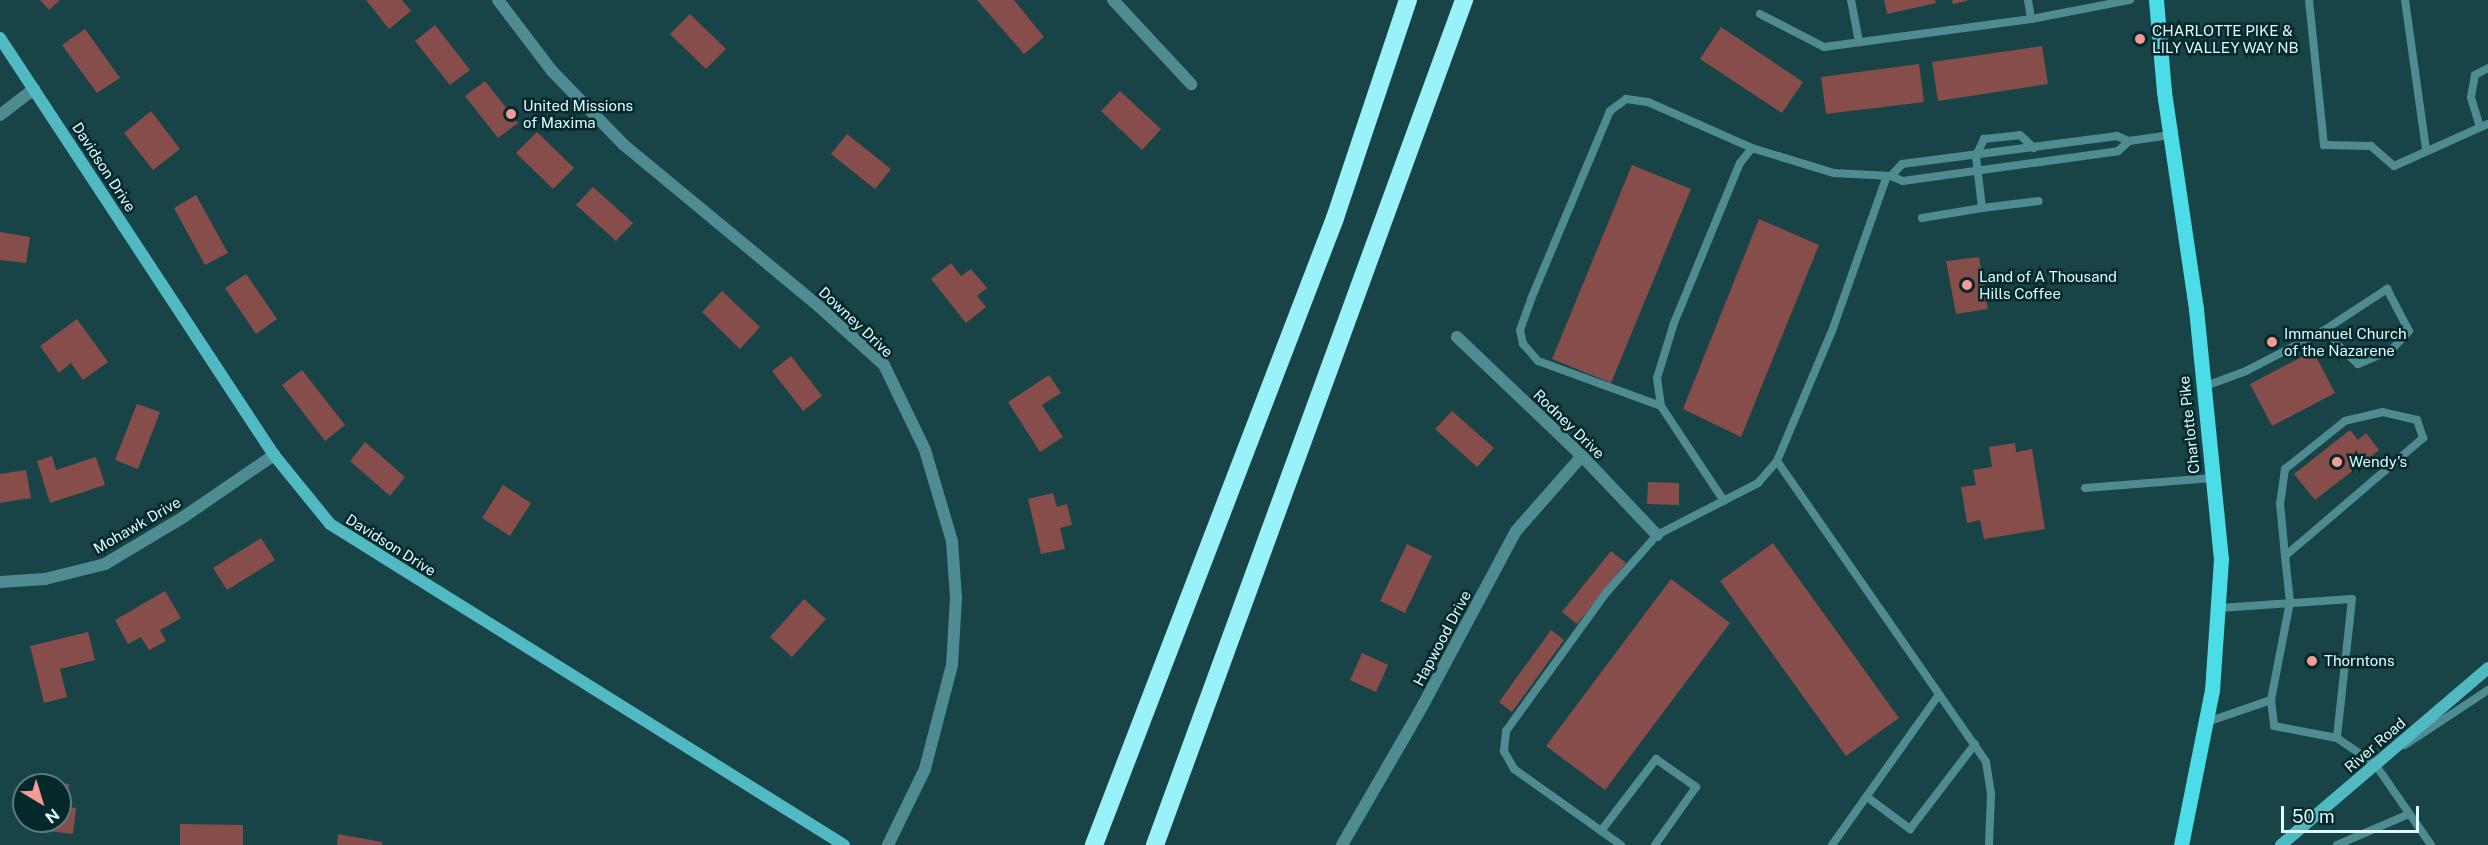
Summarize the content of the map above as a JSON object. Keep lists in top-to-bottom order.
{
  "streets": {
    "main road": ["Charlotte Pike"],
    "street": [
      "Davidson Drive",
      "Downey Drive",
      "Rodney Drive",
      "Mohawk Drive",
      "Hapwood Drive",
      "River Road"
    ]
  },
  "crossings": [
    ["Davidson Drive", "Mohawk Drive"],
    ["Rodney Drive", "Hapwood Drive"]
  ],
  "places": [
    "CHARLOTTE PIKE & LILY VALLEY WAY NB",
    "United Missions of Maxima",
    "Land of A Thousand Hills Coffee",
    "Immanuel Church of the Nazarene",
    "Wendy's",
    "Thorntons"
  ],
  "scale_bar": "50 m",
  "north": "bottom right"
}
